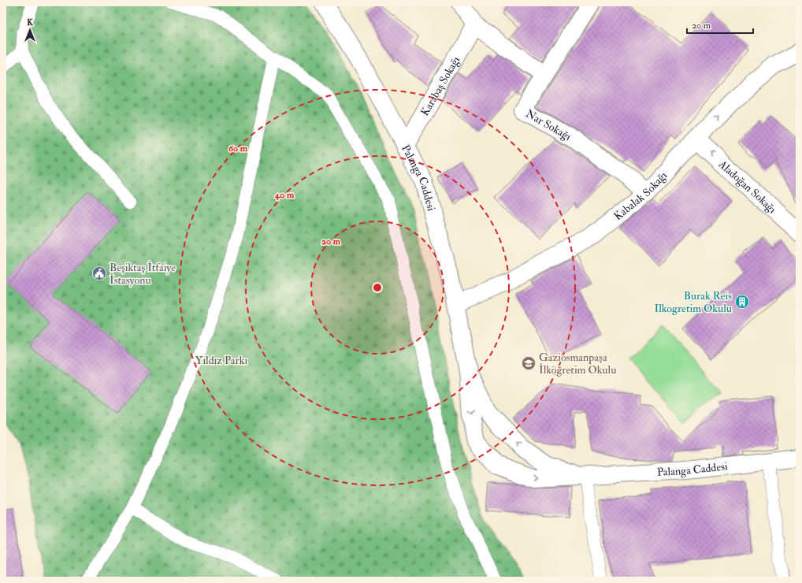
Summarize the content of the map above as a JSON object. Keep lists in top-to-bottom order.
{
  "streets": {
    "street": [
      "Karabaş Sokağı",
      "Nar Sokağı",
      "Palanga Caddesi",
      "Aladoğan Sokağı",
      "Kabalak Sokağı"
    ]
  },
  "crossings": [
    ["Karabaş Sokağı", "Palanga Caddesi"],
    ["Nar Sokağı", "Kabalak Sokağı"],
    ["Palanga Caddesi", "Kabalak Sokağı"],
    ["Aladoğan Sokağı", "Kabalak Sokağı"]
  ],
  "one_way": ["Aladoğan Sokağı"],
  "parks": ["Yıldız Parkı"],
  "places": {
    "public building": ["Beşiktaş İtfaiye İstasyonu"],
    "building": ["Burak Reis Ilkogretim Okulu"],
    "school or university": ["Gaziosmanpaşa İlköğretim Okulu"]
  },
  "scale_bar": "20 m",
  "north": "top",
  "rings": ["60 m", "40 m", "20 m"]
}
